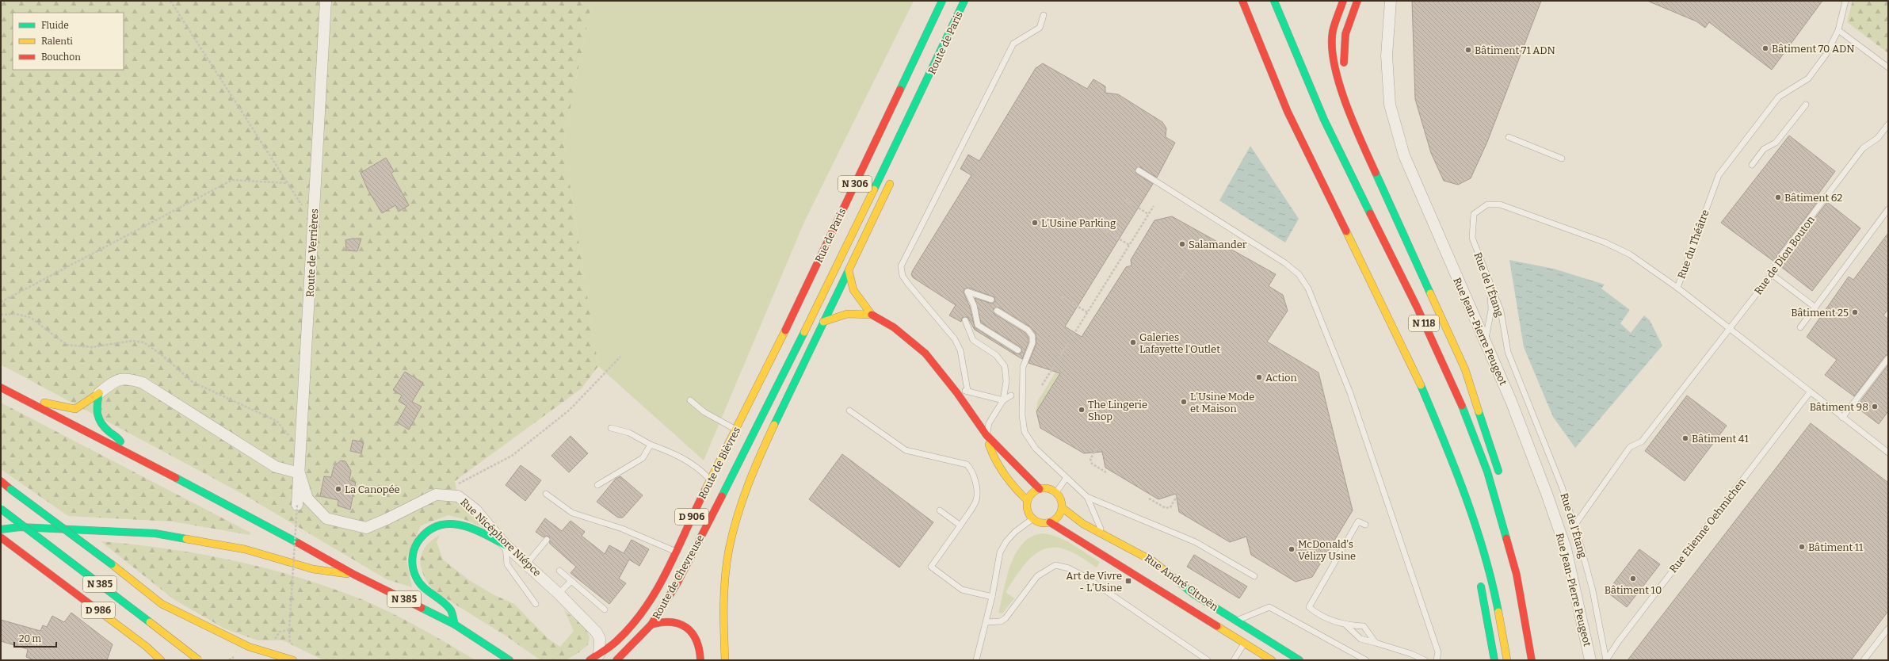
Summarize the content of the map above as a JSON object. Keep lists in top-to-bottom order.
{
  "streets": {
    "main road": [
      "Route de Paris",
      "N 306",
      "Rue de Paris",
      "N 118",
      "Route de Bièvres",
      "D 906",
      "Route de Chevreuse",
      "Rue André Citroën",
      "N 385",
      "D 986"
    ],
    "street": ["Route de Verrières", "Rue Jean-Pierre Peugeot", "Rue Nicéphore Niépce"],
    "lane": [
      "Rue du Théâtre",
      "Rue de Dion Bouton",
      "Rue de l'Étang",
      "Rue Etienne Oehmichen"
    ]
  },
  "crossings": [
    ["Route de Paris", "Rue de Paris"],
    ["Rue de Paris", "Route de Bièvres"],
    ["Rue de Paris", "Route de Chevreuse"],
    ["Rue du Théâtre", "Rue de Dion Bouton"],
    ["Rue du Théâtre", "Rue de l'Étang"],
    ["Rue du Théâtre", "Rue Etienne Oehmichen"],
    ["Route de Verrières", "Rue Nicéphore Niépce"],
    ["Rue de Dion Bouton", "Rue de l'Étang"],
    ["Rue de l'Étang", "Rue Etienne Oehmichen"],
    ["Route de Bièvres", "Rue Nicéphore Niépce"]
  ],
  "places": {
    "other": [
      "Bâtiment 70 ADN",
      "Bâtiment 71 ADN",
      "Bâtiment 62",
      "L'Usine Parking",
      "Salamander",
      "Bâtiment 25",
      "Galeries Lafayette l'Outlet",
      "Action",
      "L'Usine Mode et Maison",
      "Bâtiment 98",
      "The Lingerie Shop",
      "Bâtiment 41",
      "La Canopée",
      "Bâtiment 11",
      "McDonald's Vélizy Usine",
      "Bâtiment 10"
    ],
    "transit": ["Art de Vivre - L'Usine"]
  },
  "legend": ["Fluide", "Ralenti", "Bouchon"],
  "scale_bar": "20 m"
}
